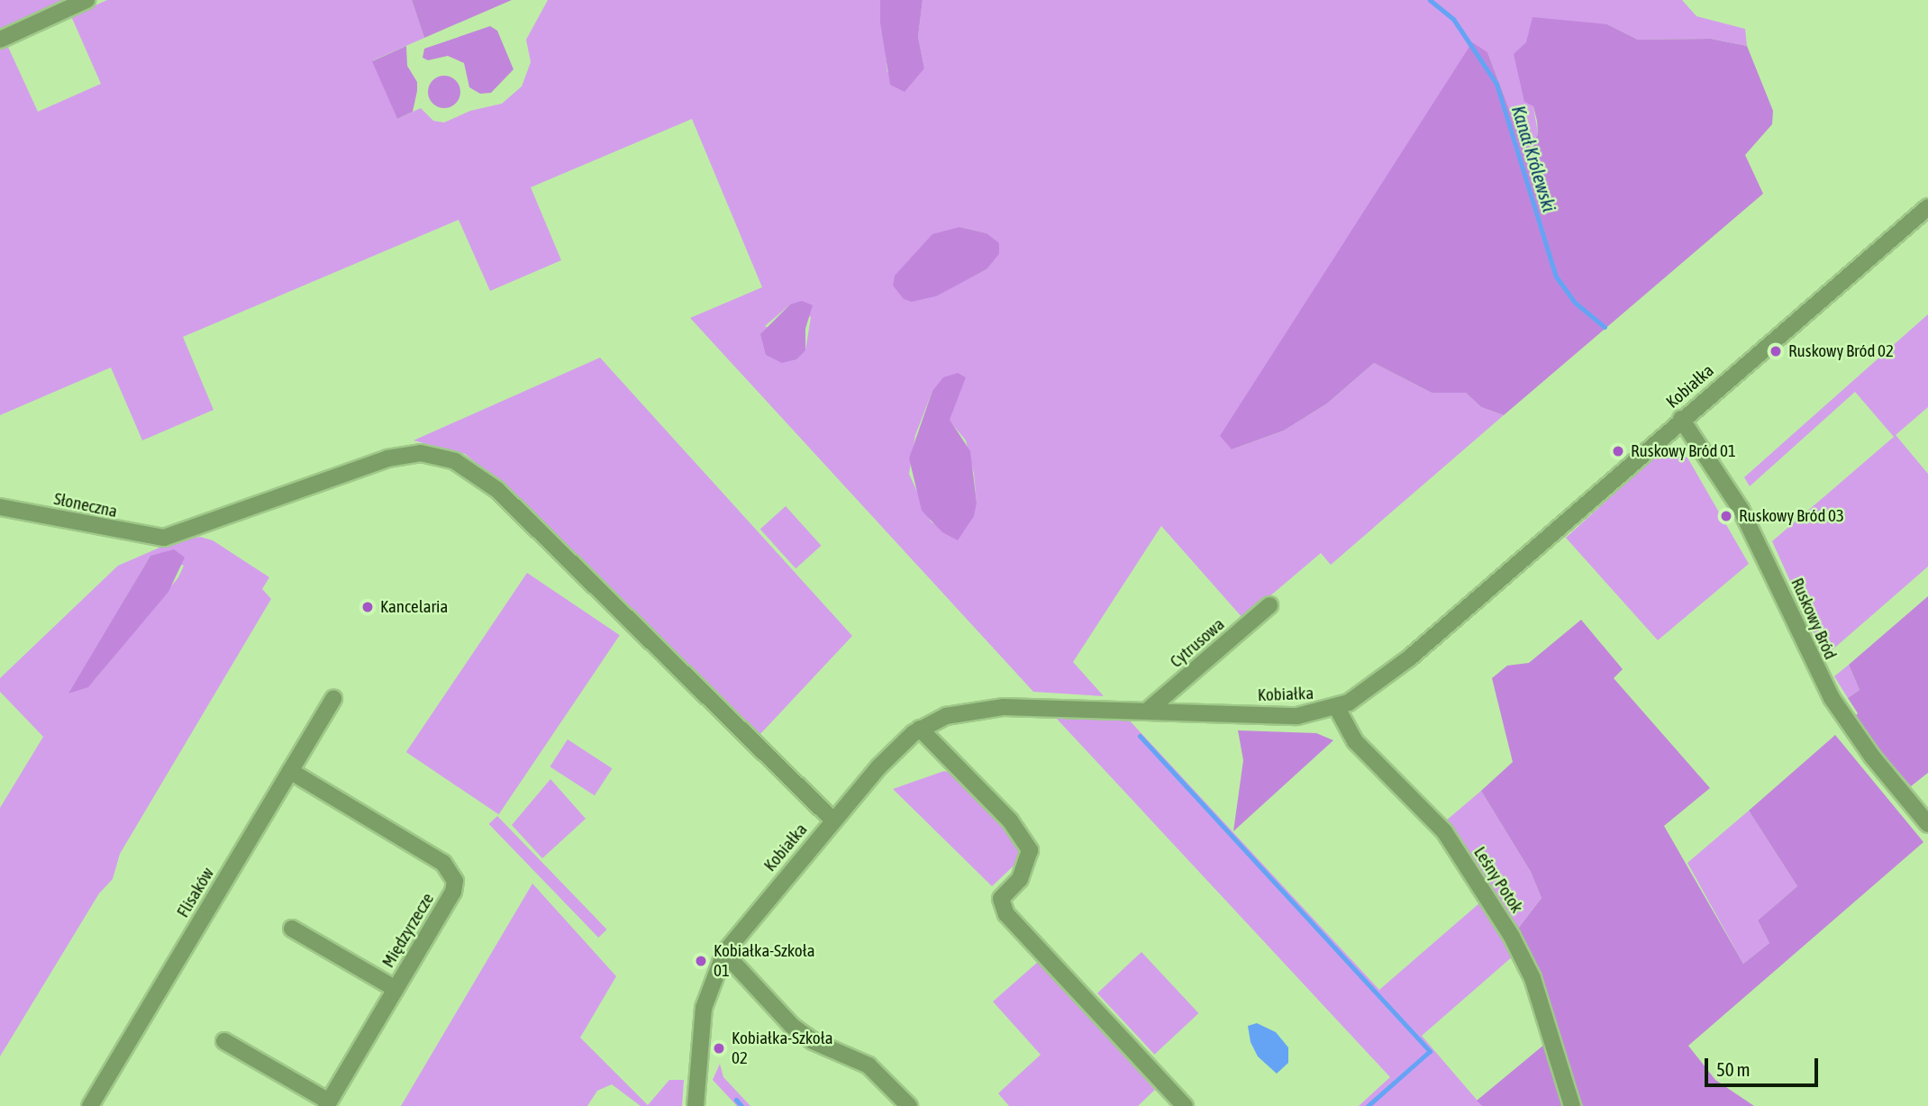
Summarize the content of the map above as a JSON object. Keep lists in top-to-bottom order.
{
  "streets": {
    "street": [
      "Kobiałka",
      "Słoneczna",
      "Ruskowy Bród",
      "Cytrusowa",
      "Leśny Potok",
      "Flisaków",
      "Międzyrzecze"
    ]
  },
  "crossings": [
    ["Kobiałka", "Słoneczna"],
    ["Kobiałka", "Ruskowy Bród"],
    ["Kobiałka", "Cytrusowa"],
    ["Kobiałka", "Leśny Potok"],
    ["Flisaków", "Międzyrzecze"]
  ],
  "water": ["Kanał Królewski"],
  "places": [
    "Ruskowy Bród 02",
    "Ruskowy Bród 01",
    "Ruskowy Bród 03",
    "Kancelaria",
    "Kobiałka-Szkoła 01",
    "Kobiałka-Szkoła 02"
  ],
  "scale_bar": "50 m"
}
